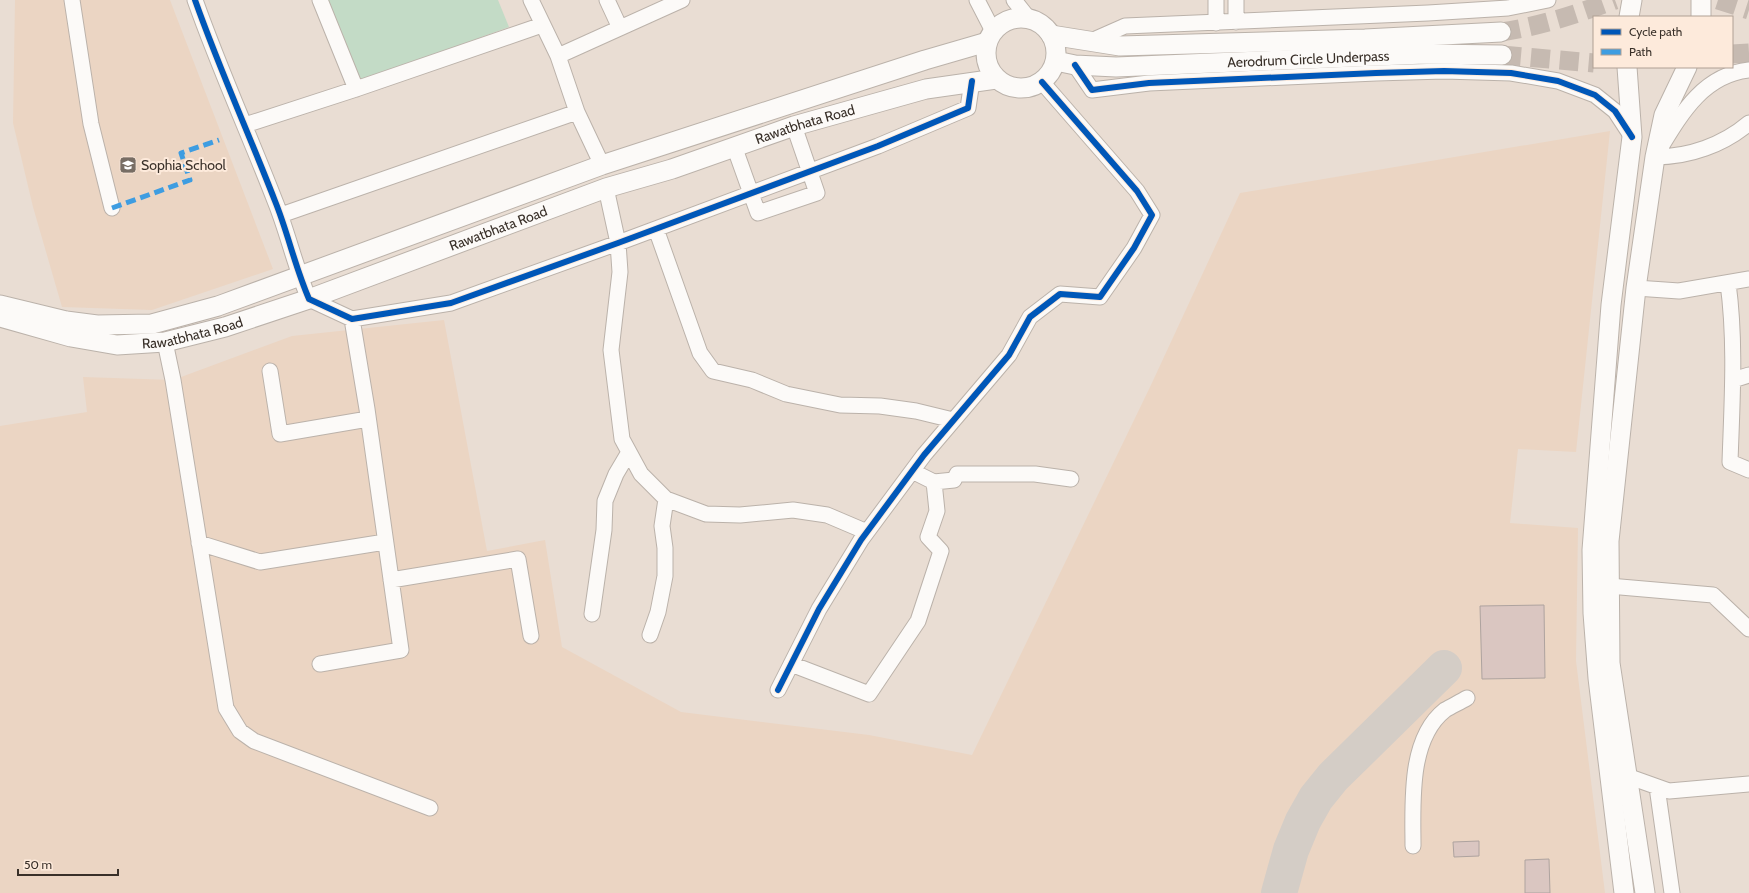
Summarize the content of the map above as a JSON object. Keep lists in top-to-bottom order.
{
  "streets": {
    "main road": ["Aerodrum Circle Underpass", "Rawatbhata Road"]
  },
  "crossings": [
    ["Aerodrum Circle Underpass", "Rawatbhata Road"]
  ],
  "places": {
    "school or university": ["Sophia School"]
  },
  "legend": ["Cycle path", "Path"],
  "scale_bar": "50 m"
}
